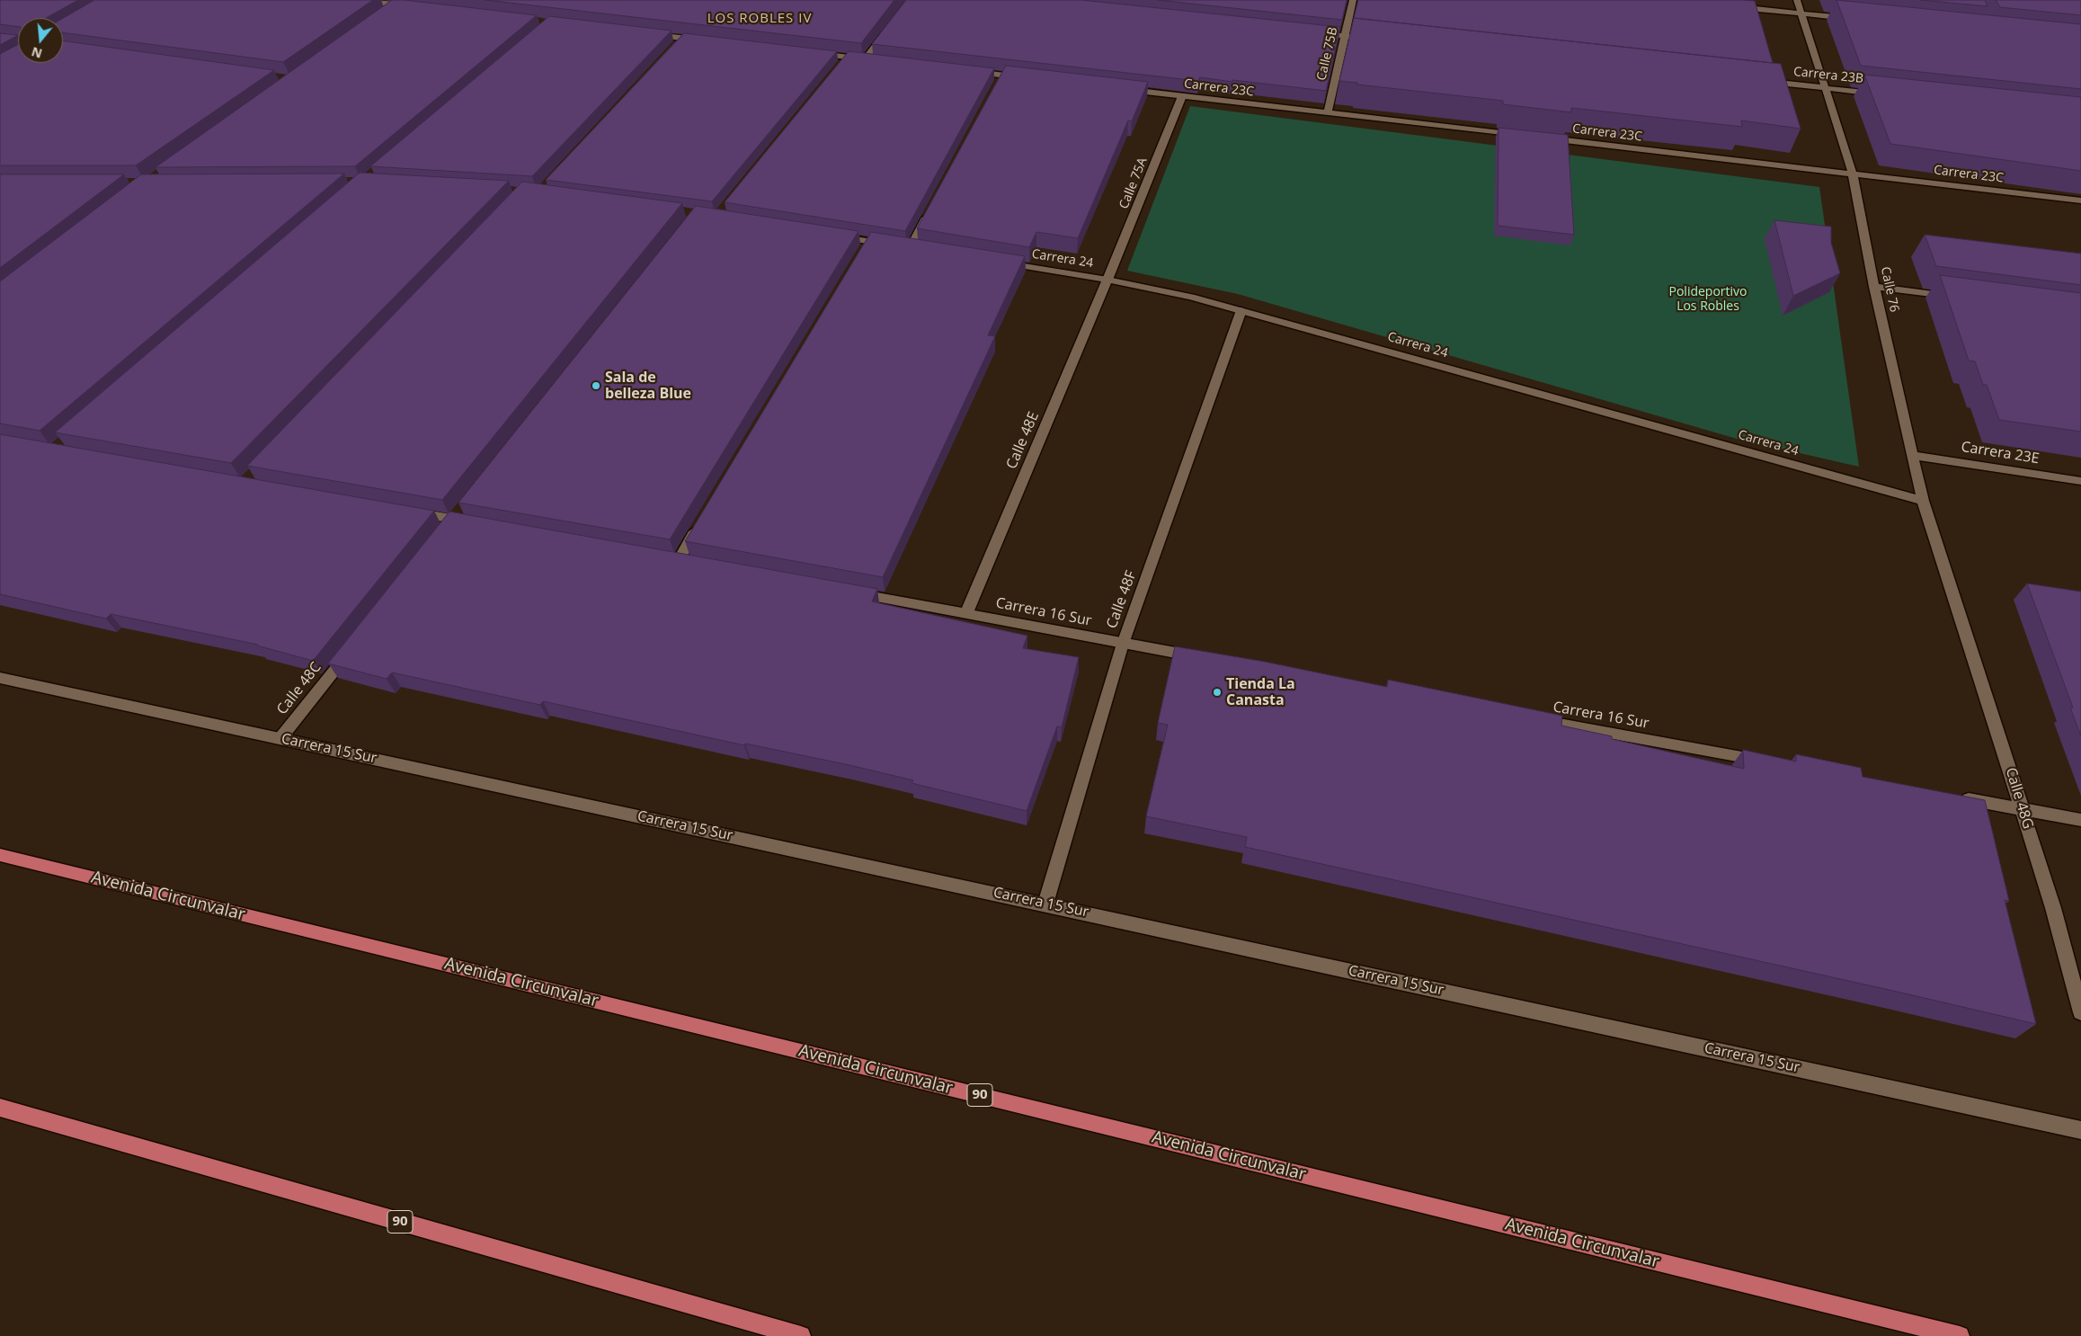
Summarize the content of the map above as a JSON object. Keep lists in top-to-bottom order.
{
  "streets": {
    "highway": ["Avenida Circunvalar", "90"],
    "street": [
      "Calle 75B",
      "Carrera 23B",
      "Carrera 23C",
      "Calle 75A",
      "Carrera 24",
      "Calle 76",
      "Calle 48E",
      "Carrera 23E",
      "Calle 48F",
      "Carrera 16 Sur",
      "Calle 48C",
      "Carrera 15 Sur",
      "Calle 48G"
    ]
  },
  "crossings": [
    ["Calle 75B", "Carrera 23C"],
    ["Carrera 23B", "Calle 76"],
    ["Carrera 23C", "Calle 75A"],
    ["Carrera 23C", "Calle 76"],
    ["Calle 75A", "Carrera 24"],
    ["Calle 75A", "Calle 48E"],
    ["Carrera 24", "Calle 76"],
    ["Carrera 24", "Calle 48E"],
    ["Carrera 24", "Calle 48F"],
    ["Calle 76", "Carrera 23E"],
    ["Calle 76", "Calle 48G"],
    ["Calle 48E", "Carrera 16 Sur"],
    ["Calle 48F", "Carrera 16 Sur"],
    ["Calle 48F", "Carrera 15 Sur"],
    ["Calle 48C", "Carrera 15 Sur"]
  ],
  "districts": ["LOS ROBLES IV"],
  "parks": ["Polideportivo Los Robles"],
  "places": ["Sala de belleza Blue", "Tienda La Canasta"],
  "north": "bottom"
}
